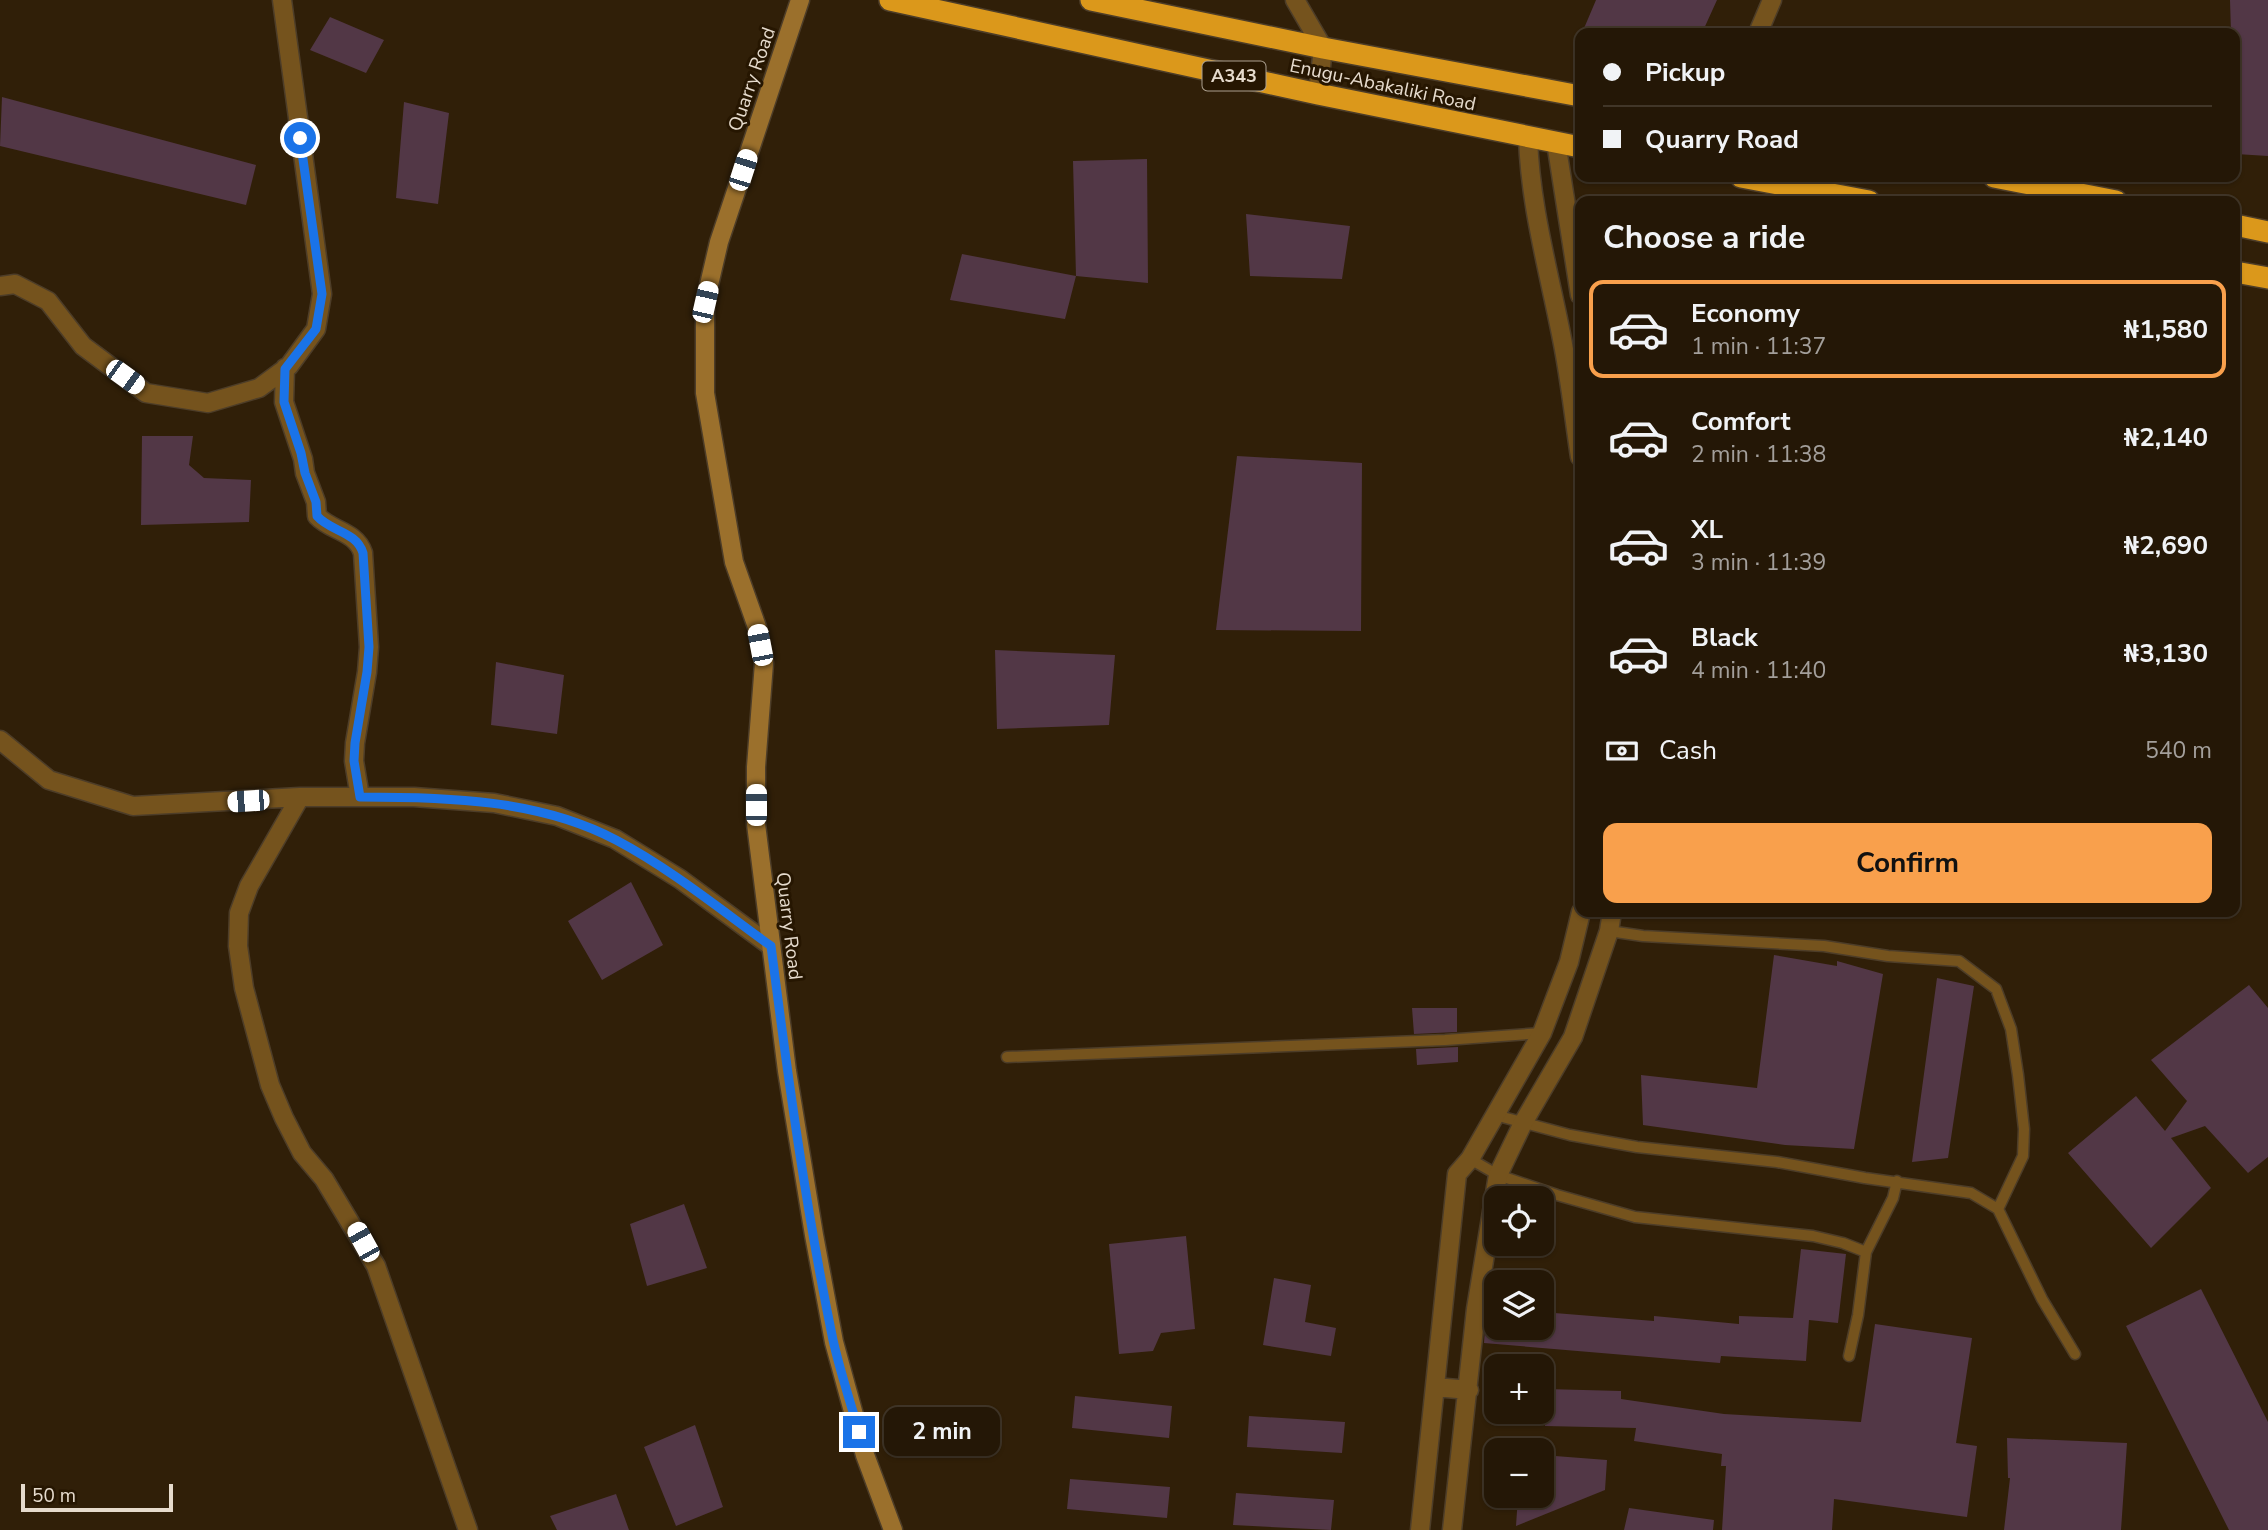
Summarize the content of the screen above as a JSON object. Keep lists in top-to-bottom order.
{
  "streets": {
    "highway": ["A343", "Enugu-Abakaliki Road"],
    "street": ["Quarry Road"]
  },
  "crossings": [
    ["A343", "Enugu-Abakaliki Road"]
  ],
  "scale_bar": "50 m",
  "page": {
    "banner": ["Pickup", "Quarry Road"],
    "heading": "Choose a ride",
    "list": [
      {
        "name": "Economy",
        "note": "1 min · 11:37",
        "value": "₦1,580"
      },
      {
        "name": "Comfort",
        "note": "2 min · 11:38",
        "value": "₦2,140"
      },
      {
        "name": "XL",
        "note": "3 min · 11:39",
        "value": "₦2,690"
      },
      {
        "name": "Black",
        "note": "4 min · 11:40",
        "value": "₦3,130"
      }
    ],
    "pay": ["Cash", "540 m"],
    "buttons": "Confirm",
    "map_buttons": ["+", "−"],
    "bubble": "2 min",
    "scale": "50 m"
  }
}
